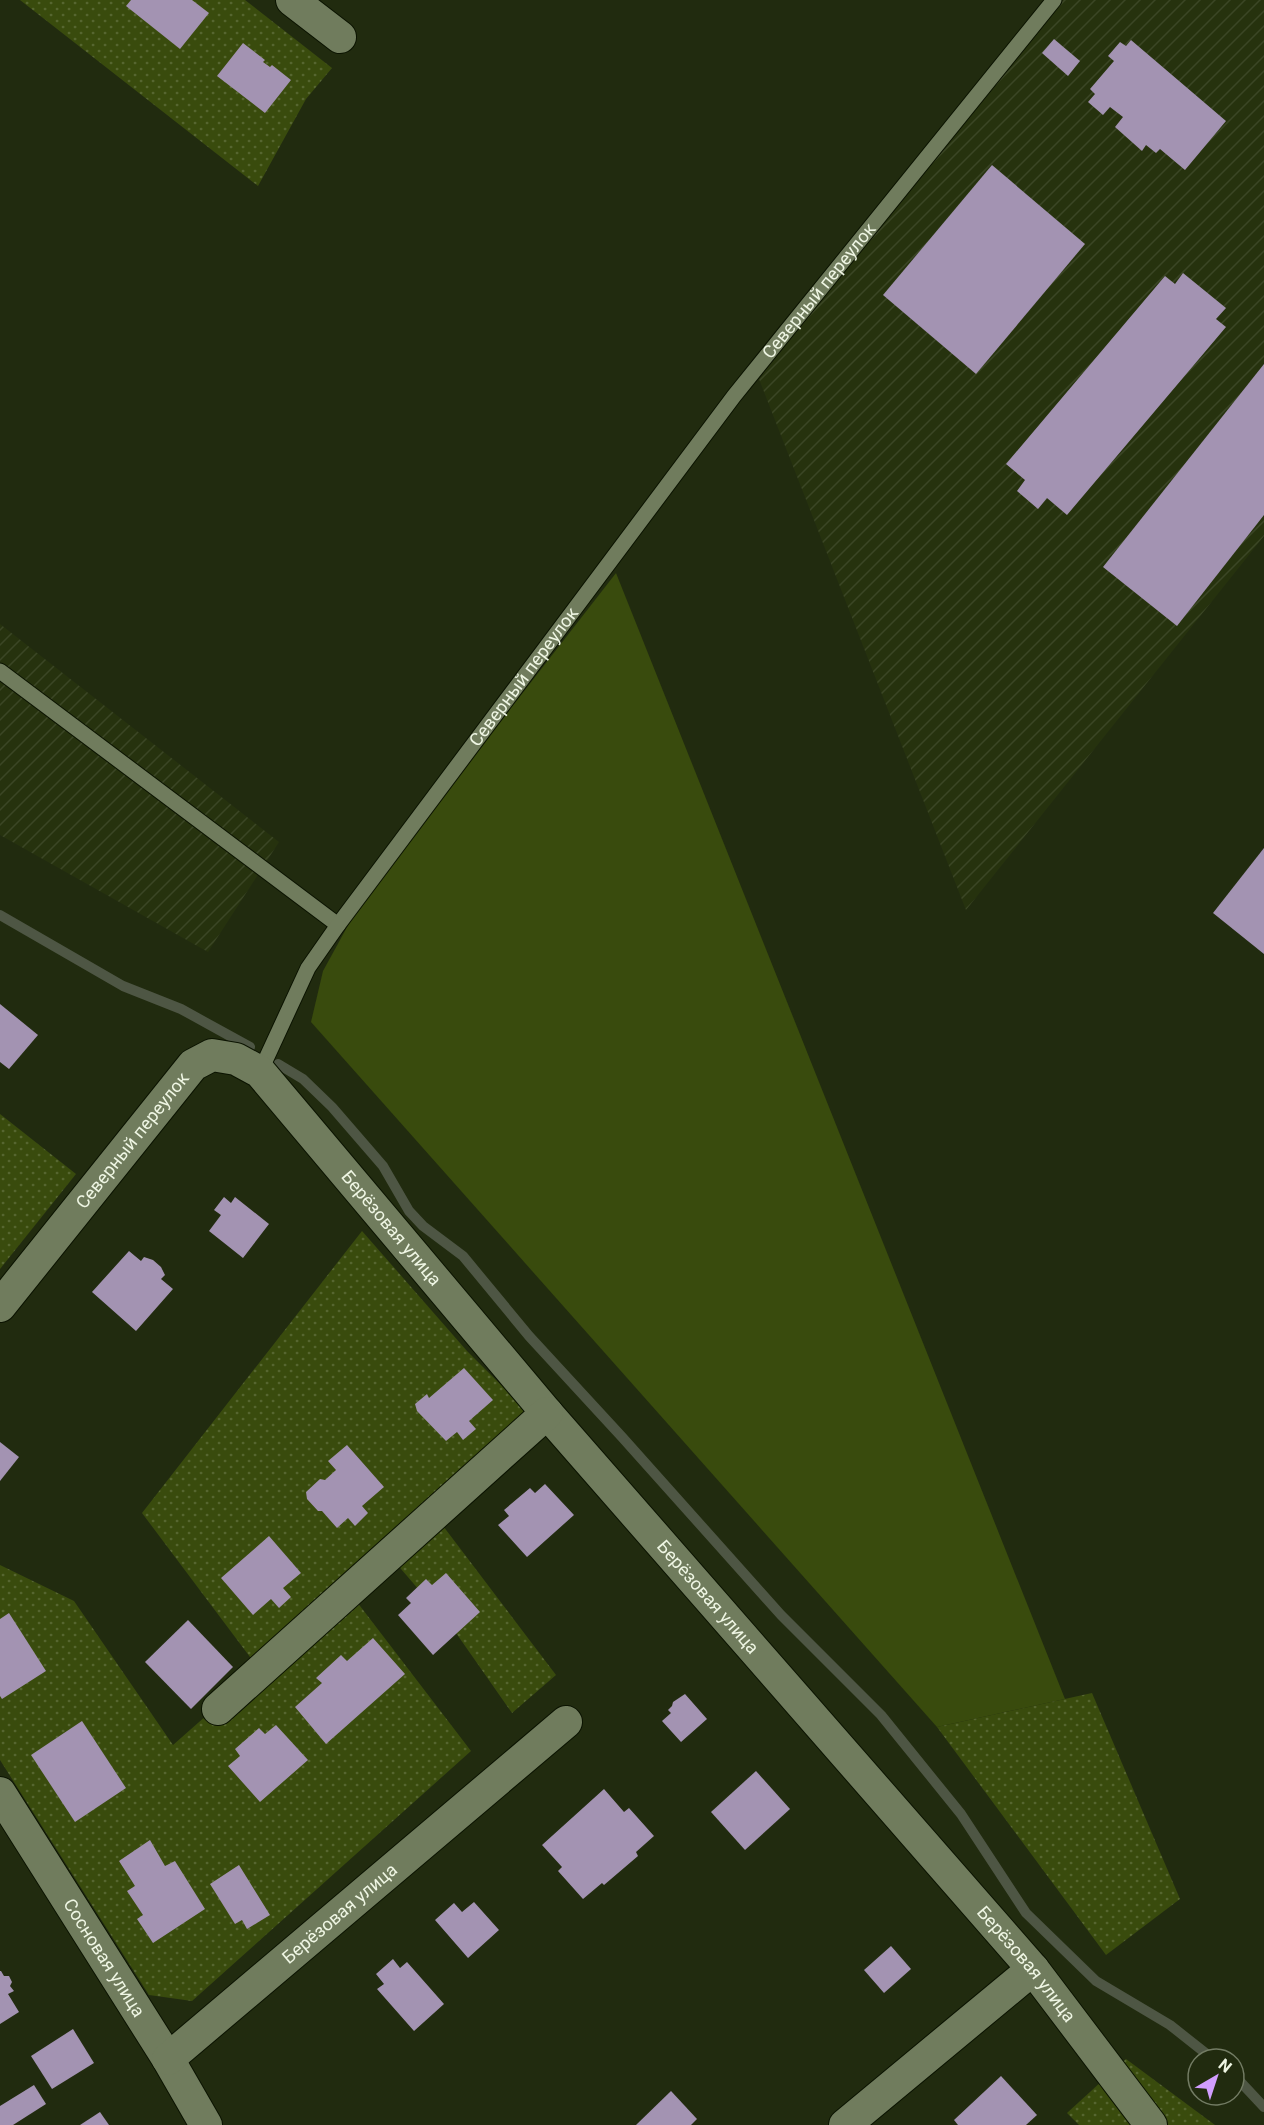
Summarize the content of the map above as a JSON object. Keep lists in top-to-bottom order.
{
  "streets": {
    "street": ["Северный переулок", "Берёзовая улица", "Сосновая улица"]
  },
  "crossings": [
    ["Северный переулок", "Берёзовая улица"],
    ["Берёзовая улица", "Сосновая улица"]
  ],
  "north": "top right"
}
